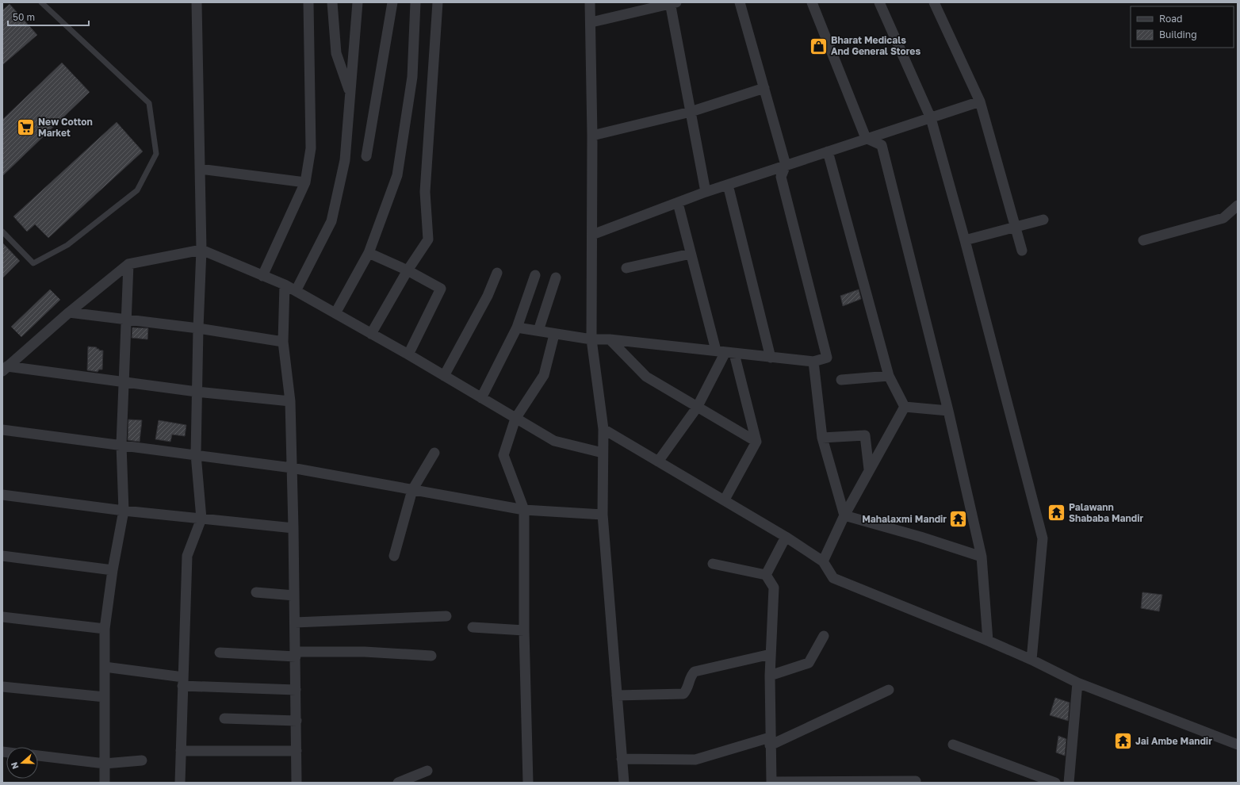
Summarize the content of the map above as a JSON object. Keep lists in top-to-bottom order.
{
  "places": {
    "shop": ["Bharat Medicals And General Stores"],
    "supermarket": ["New Cotton Market"],
    "temple": ["Palawann Shababa Mandir", "Mahalaxmi Mandir", "Jai Ambe Mandir"]
  },
  "legend": ["Road", "Building"],
  "scale_bar": "50 m",
  "north": "left"
}
